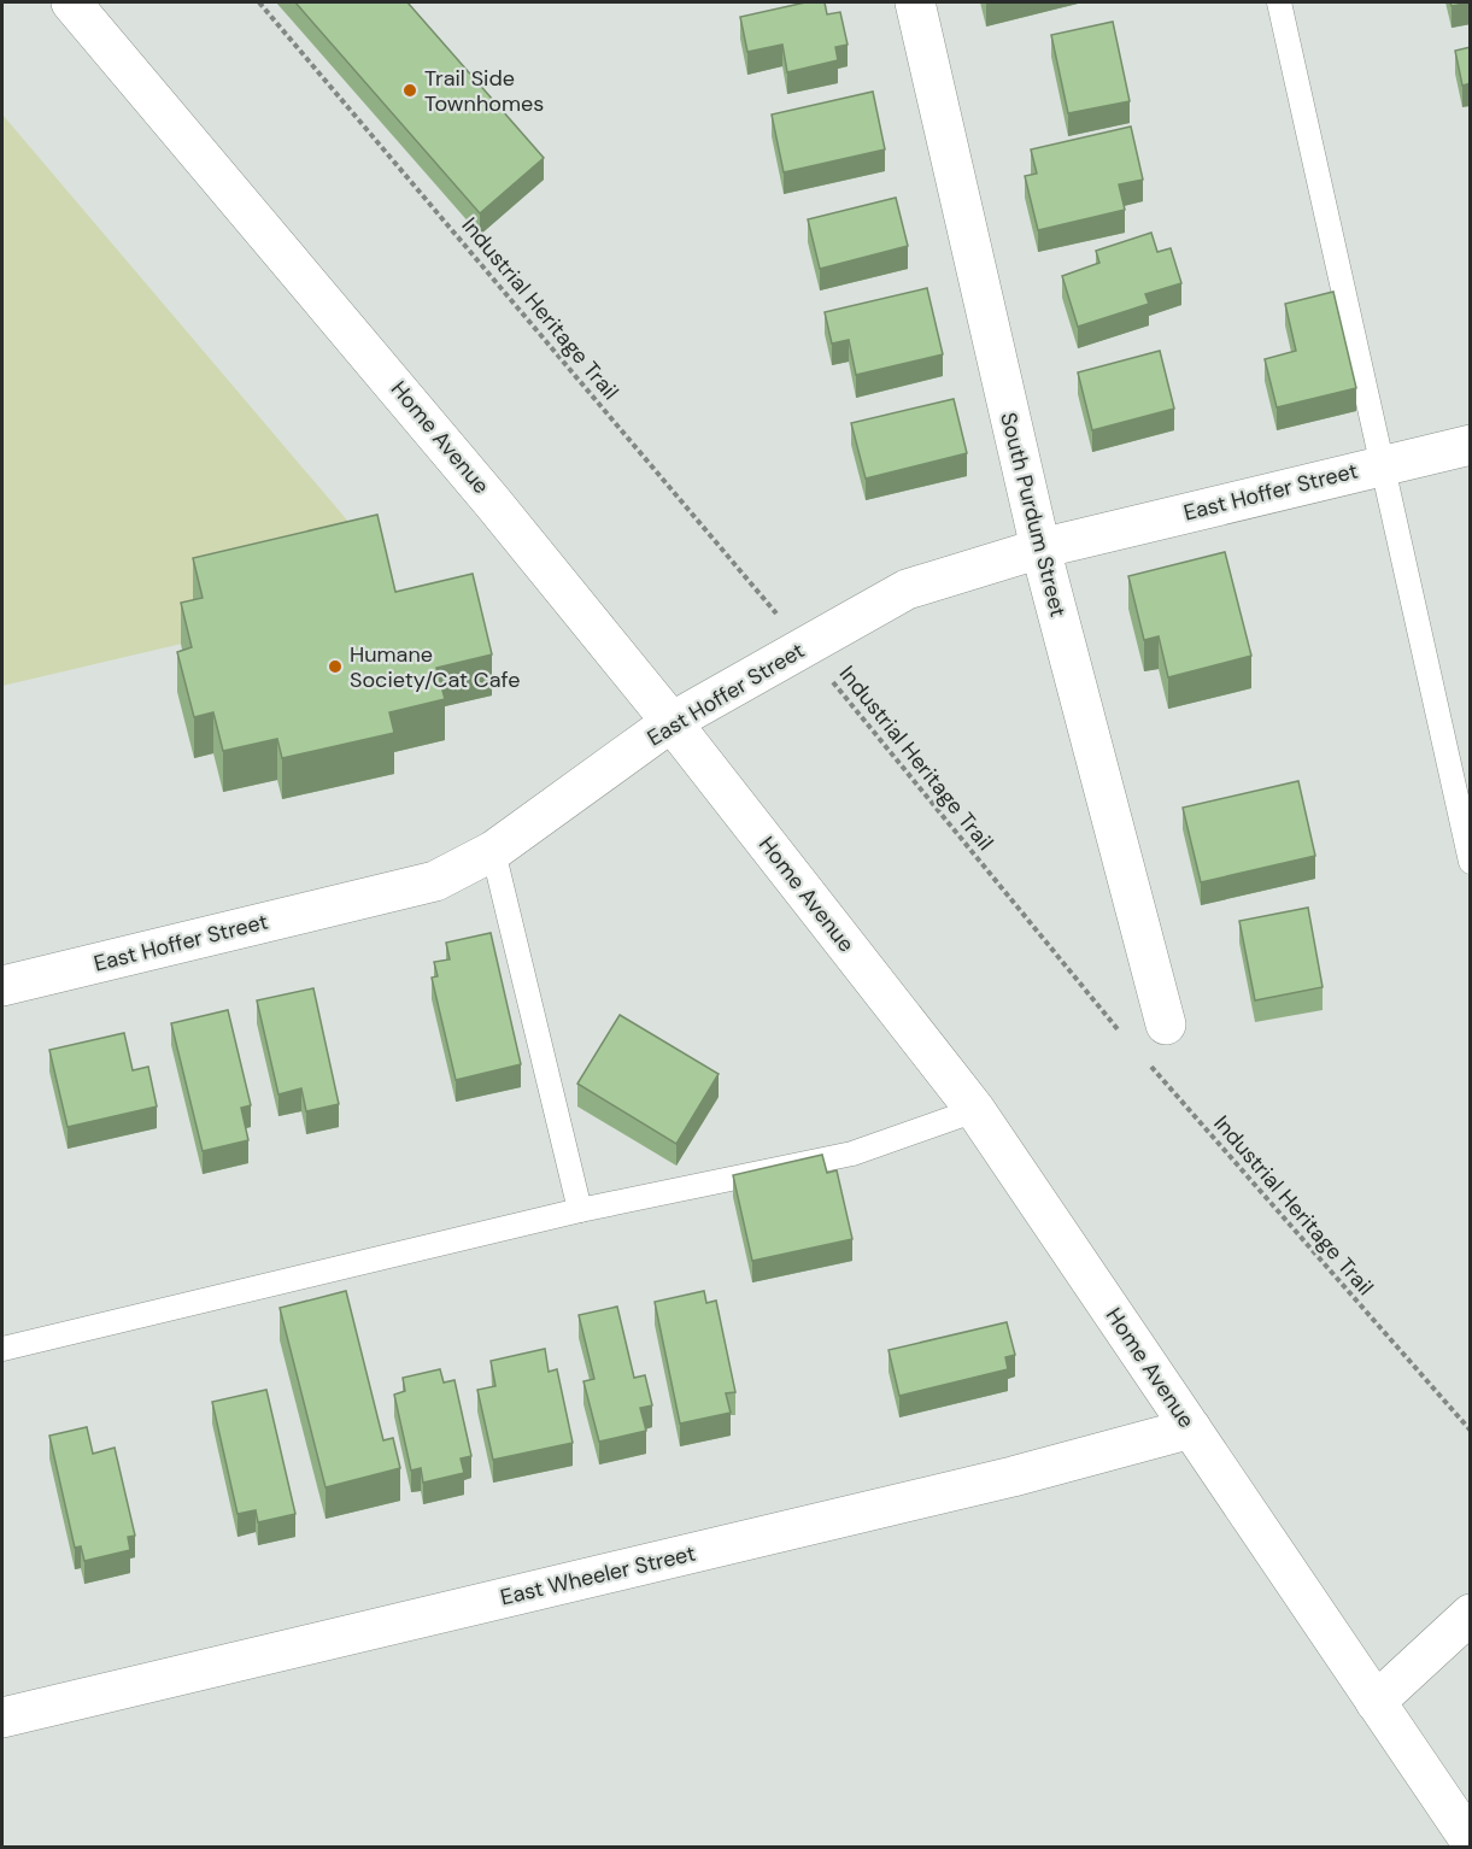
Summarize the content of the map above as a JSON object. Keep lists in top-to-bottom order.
{
  "streets": {
    "street": [
      "Home Avenue",
      "East Hoffer Street",
      "South Purdum Street",
      "East Wheeler Street"
    ],
    "path": ["Industrial Heritage Trail"]
  },
  "crossings": [
    ["Industrial Heritage Trail", "East Hoffer Street"],
    ["Home Avenue", "East Hoffer Street"],
    ["Home Avenue", "East Wheeler Street"],
    ["East Hoffer Street", "South Purdum Street"]
  ],
  "places": ["Trail Side Townhomes", "Humane Society/Cat Cafe"]
}
